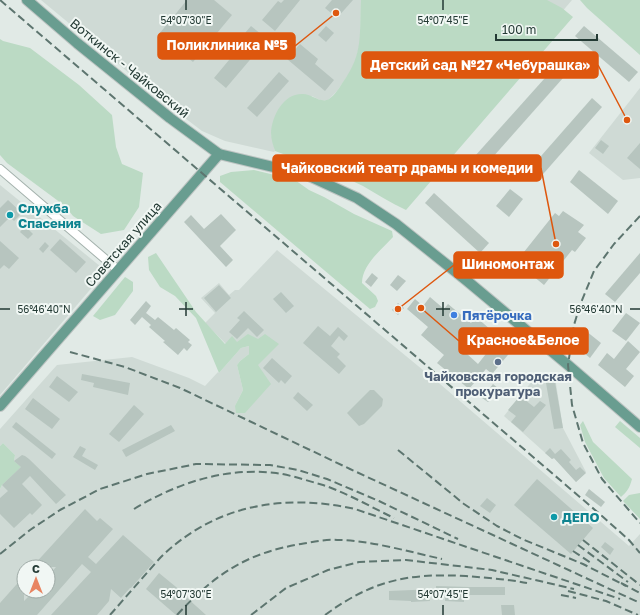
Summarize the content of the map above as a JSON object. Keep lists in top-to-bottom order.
{
  "streets": {
    "main road": ["Воткинск - Чайковский", "Советская улица"]
  },
  "crossings": [
    ["Воткинск - Чайковский", "Советская улица"]
  ],
  "places": [
    "Поликлиника №5",
    "Детский сад №27 «Чебурашка»",
    "Служба Спасения",
    "Чайковский театр драмы и комедии",
    "Красное&Белое",
    "Шиномонтаж",
    "Пятёрочка",
    "Чайковская городская прокуратура",
    "ДЕПО"
  ],
  "scale_bar": "100 m",
  "north": "top",
  "coordinates": ["54°07'30\"E", "54°07'45\"E", "56°46'40\"N"]
}
